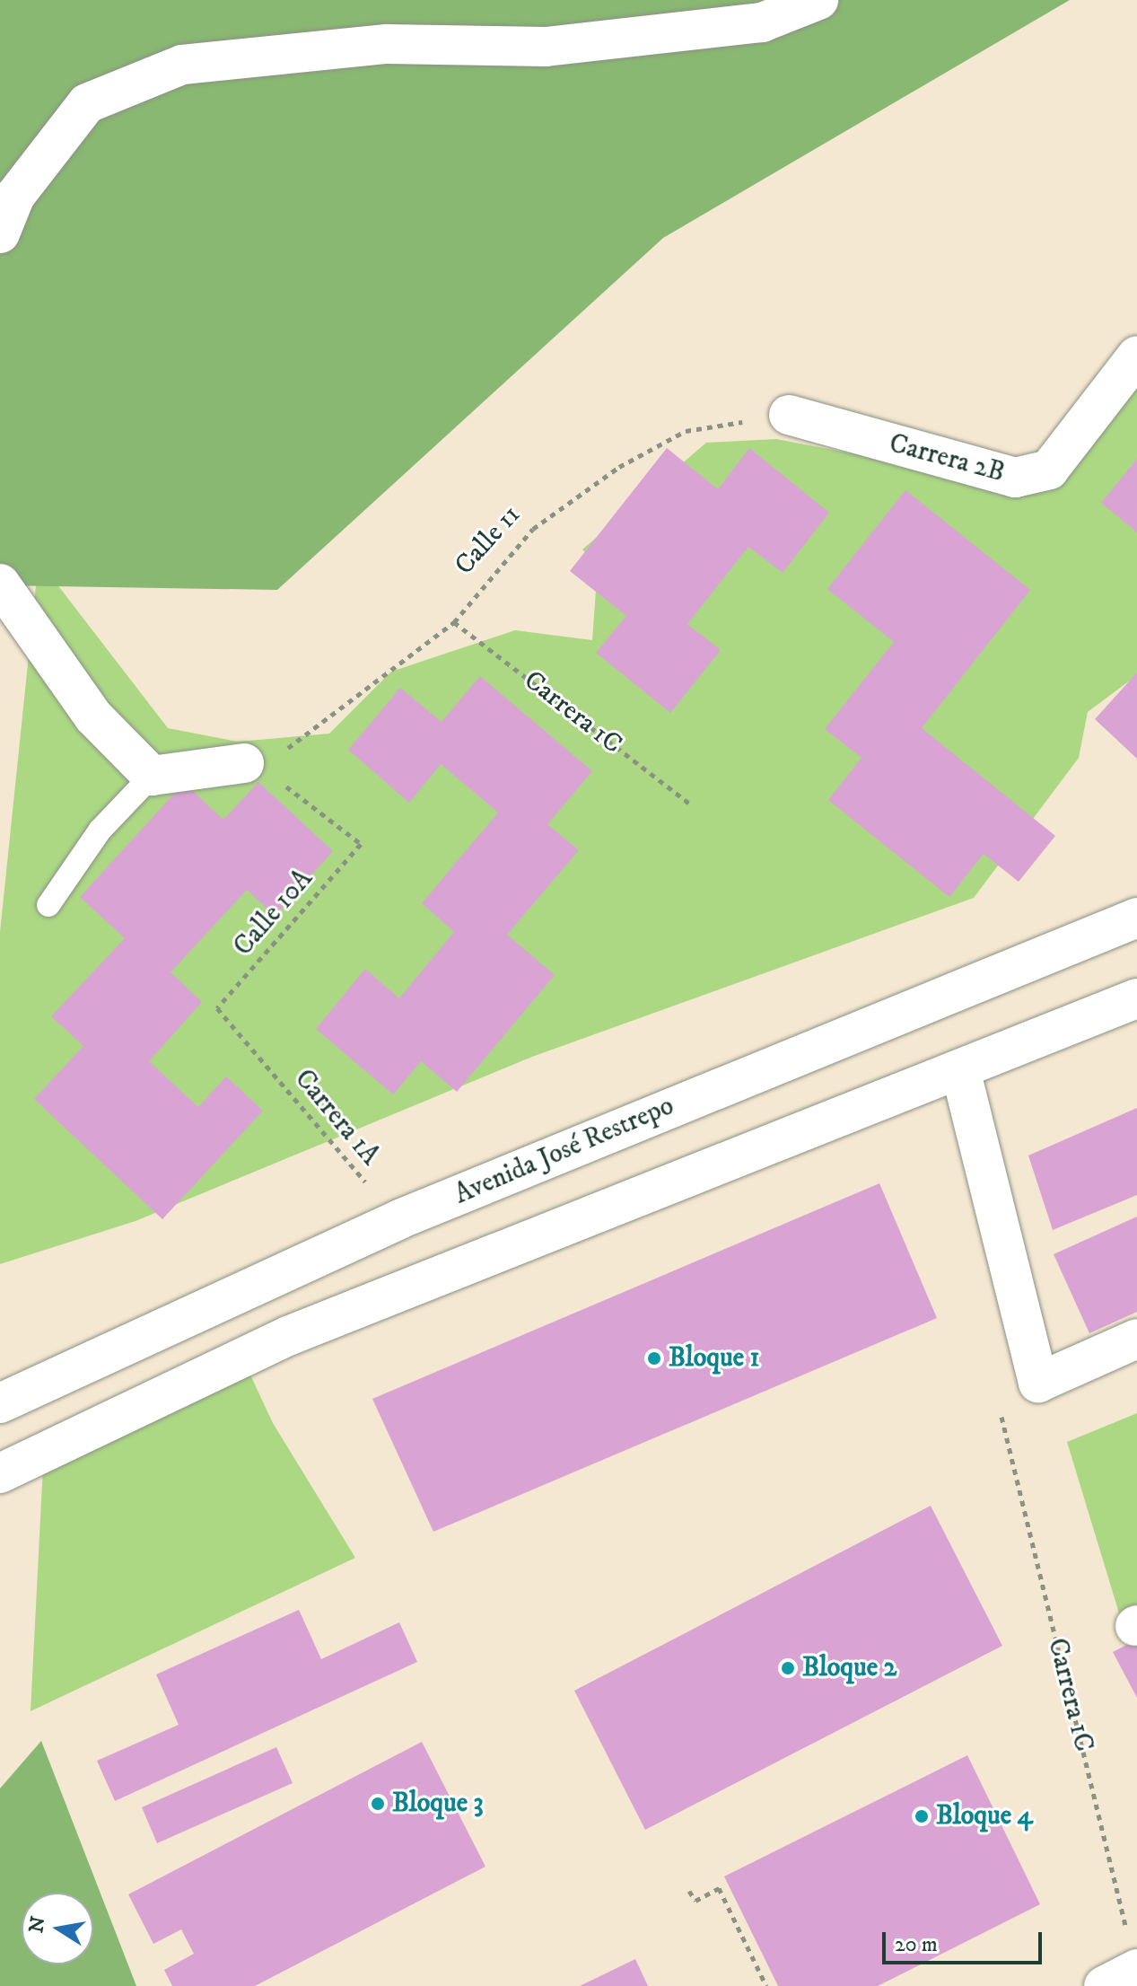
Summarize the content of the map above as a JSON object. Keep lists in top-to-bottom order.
{
  "streets": {
    "main road": ["Carrera 2B", "Avenida José Restrepo"],
    "path": [
      "Calle 11",
      "Carrera 1C",
      "Calle 10A",
      "Carrera 1A"
    ]
  },
  "crossings": [
    ["Carrera 2B", "Calle 11"],
    ["Calle 11", "Carrera 1C"],
    ["Calle 11", "Calle 10A"],
    ["Calle 10A", "Carrera 1A"],
    ["Carrera 1A", "Avenida José Restrepo"]
  ],
  "places": [
    "Bloque 1",
    "Bloque 2",
    "Bloque 3",
    "Bloque 4"
  ],
  "scale_bar": "20 m",
  "north": "left"
}
